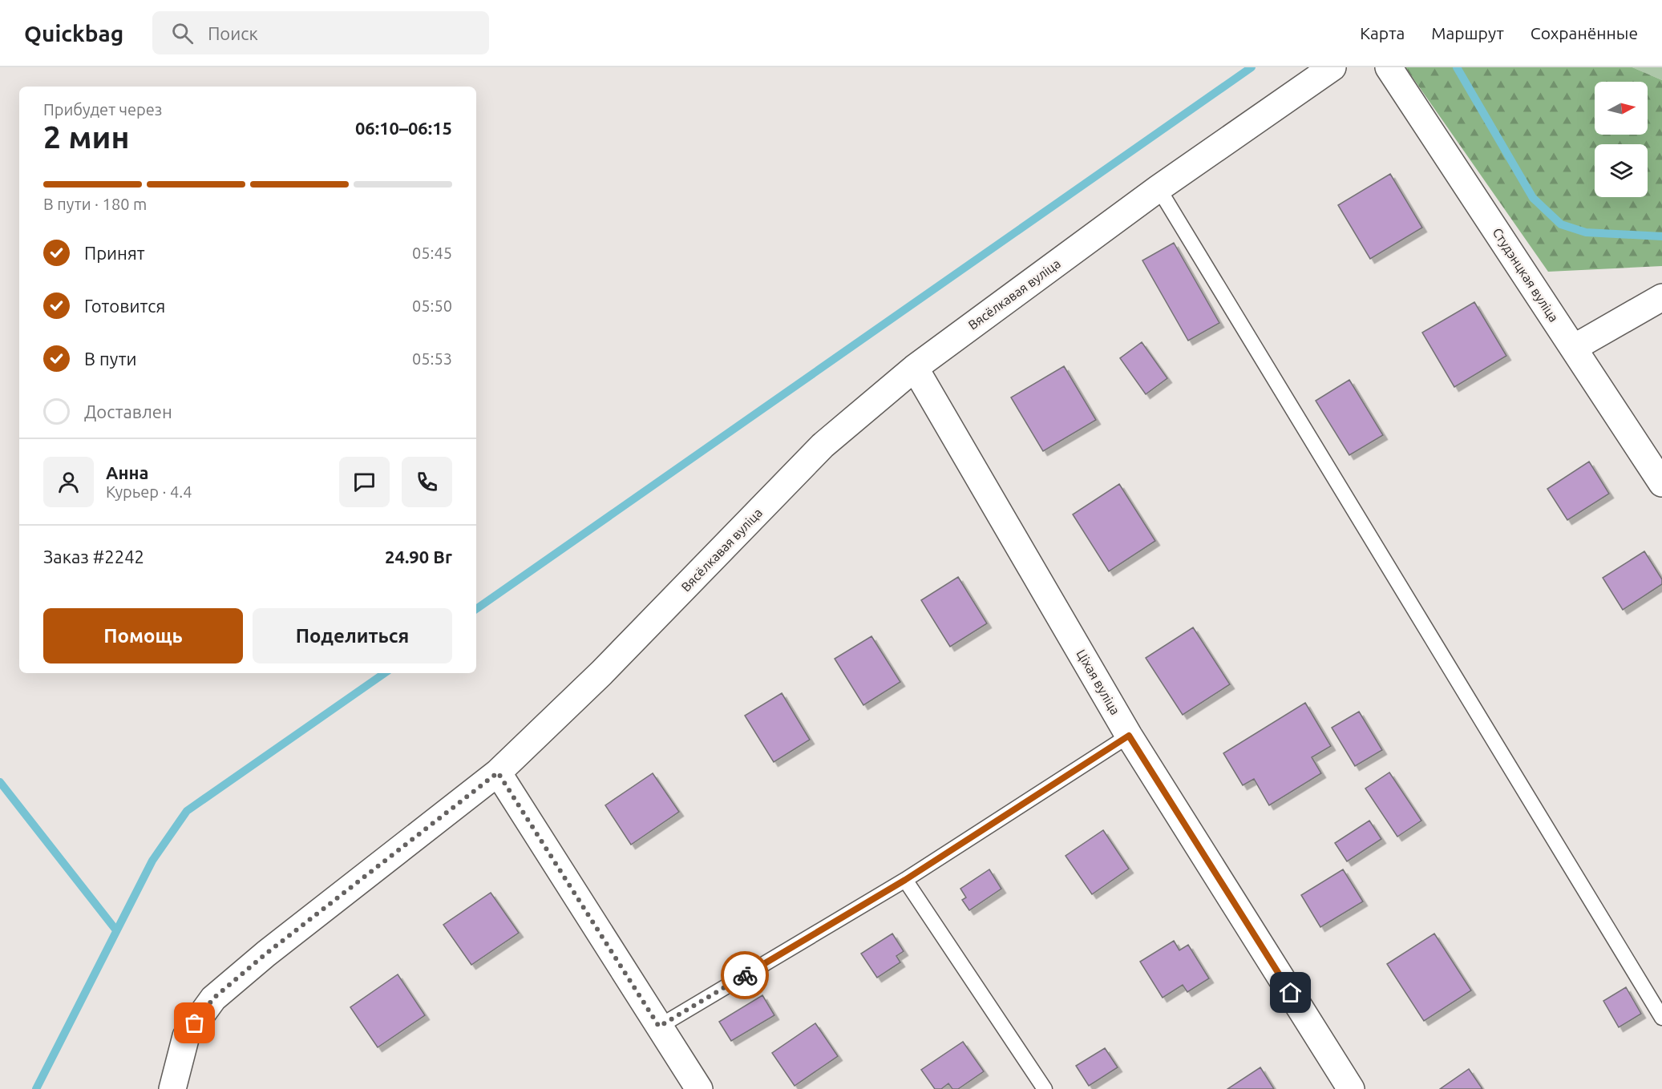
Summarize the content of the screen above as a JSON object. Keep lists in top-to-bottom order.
{
  "streets": {
    "street": ["Студэнцкая вуліца", "Вясёлкавая вуліца", "Ціхая вуліца"]
  },
  "crossings": [
    ["Вясёлкавая вуліца", "Ціхая вуліца"]
  ],
  "north": "right",
  "page": {
    "header": "Quickbag",
    "search": "Поиск",
    "nav": ["Карта", "Маршрут", "Сохранённые"],
    "heading": ["2 мин", "Прибудет через", "06:10–06:15"],
    "panel": [
      "Анна",
      "Курьер · 4.4",
      "Заказ #2242",
      "24.90 Br"
    ],
    "bar": "В пути · 180 m",
    "list": [
      ["Принят", "05:45"],
      ["Готовится", "05:50"],
      ["В пути", "05:53"],
      "Доставлен"
    ],
    "buttons": ["Помощь", "Поделиться"]
  }
}
